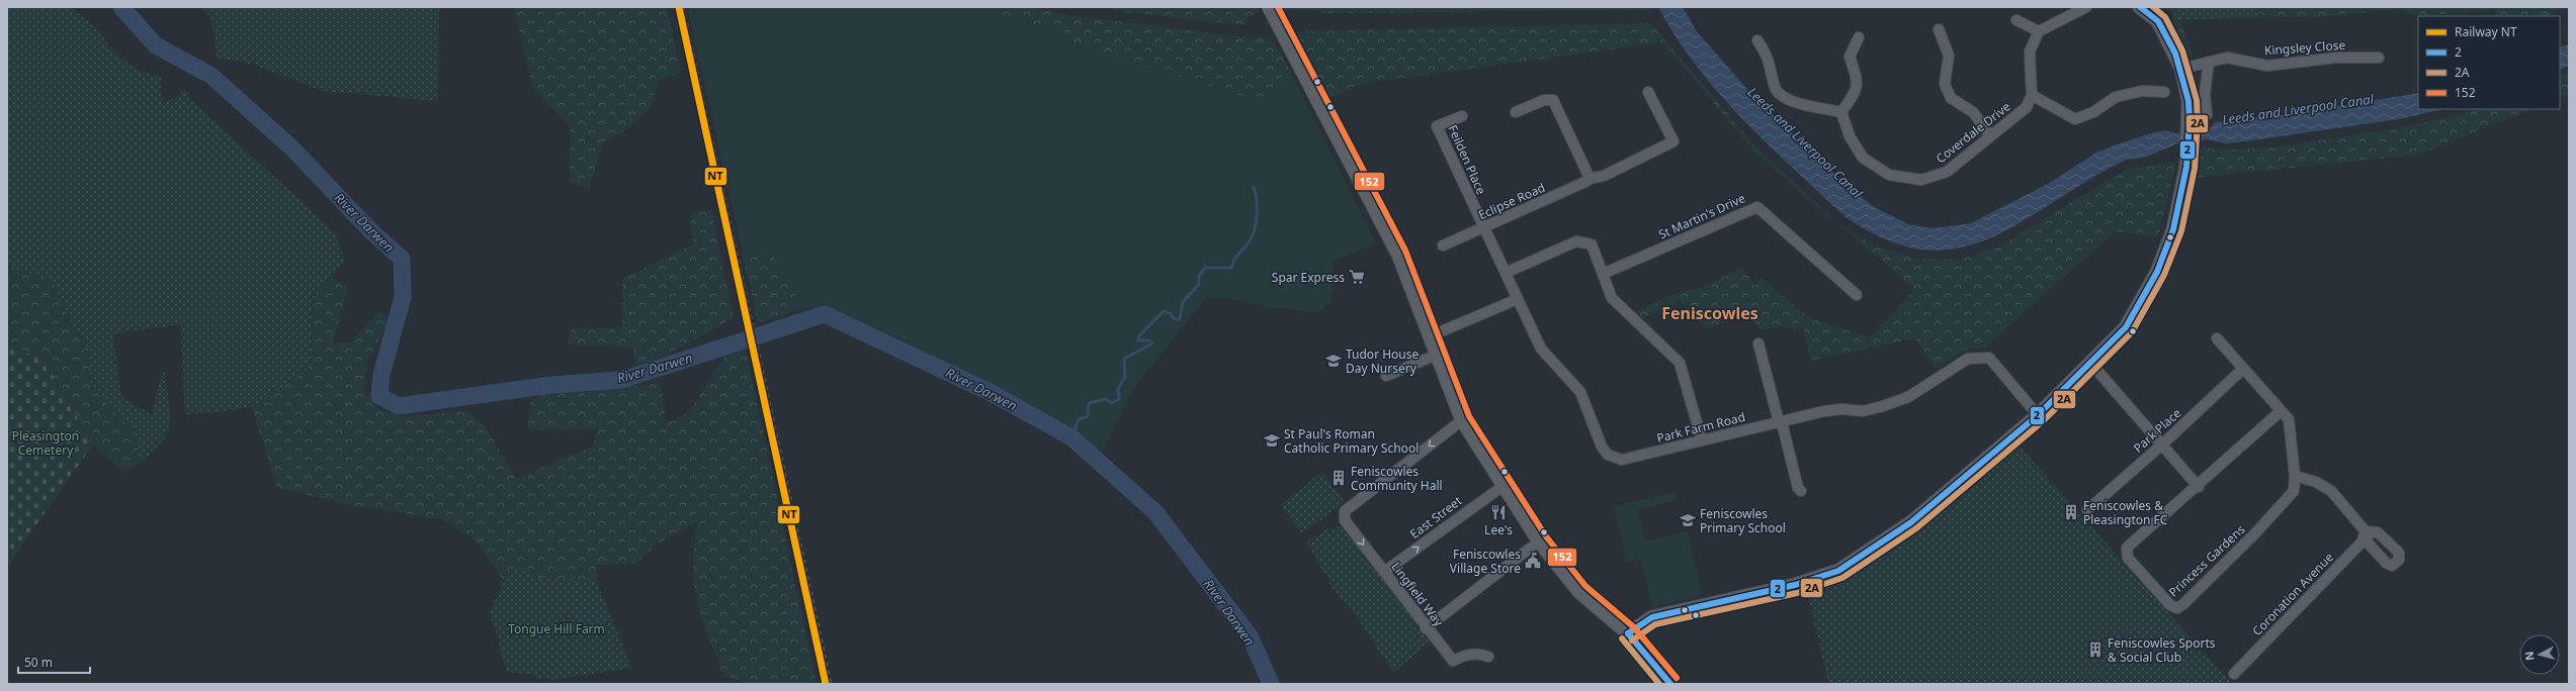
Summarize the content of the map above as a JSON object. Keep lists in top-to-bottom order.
{
  "streets": {
    "street": [
      "Kingsley Close",
      "Coverdale Drive",
      "Feilden Place",
      "Eclipse Road",
      "St Martin's Drive",
      "Park Farm Road",
      "Park Place",
      "East Street",
      "Princess Gardens",
      "Lingfield Way",
      "Coronation Avenue"
    ]
  },
  "crossings": [
    ["Feilden Place", "Eclipse Road"],
    ["Feilden Place", "Park Farm Road"],
    ["Eclipse Road", "Park Farm Road"],
    ["Park Place", "Princess Gardens"],
    ["East Street", "Lingfield Way"],
    ["Princess Gardens", "Coronation Avenue"]
  ],
  "districts": ["Feniscowles"],
  "water": ["Leeds and Liverpool Canal", "River Darwen"],
  "parks": ["Pleasington Cemetery", "Tongue Hill Farm"],
  "places": {
    "supermarket": ["Spar Express"],
    "school or university": ["Tudor House Day Nursery", "St Paul's Roman Catholic Primary School", "Feniscowles Primary School"],
    "building": ["Feniscowles Community Hall", "Feniscowles & Pleasington FC", "Feniscowles Sports & Social Club"],
    "restaurant": ["Lee's"],
    "public building": ["Feniscowles Village Store"]
  },
  "lines": [
    "rail line NT",
    "transit line 2",
    "transit line 2A",
    "transit line 152"
  ],
  "legend": [
    "Railway NT",
    "2",
    "2A",
    "152"
  ],
  "scale_bar": "50 m",
  "north": "left"
}
